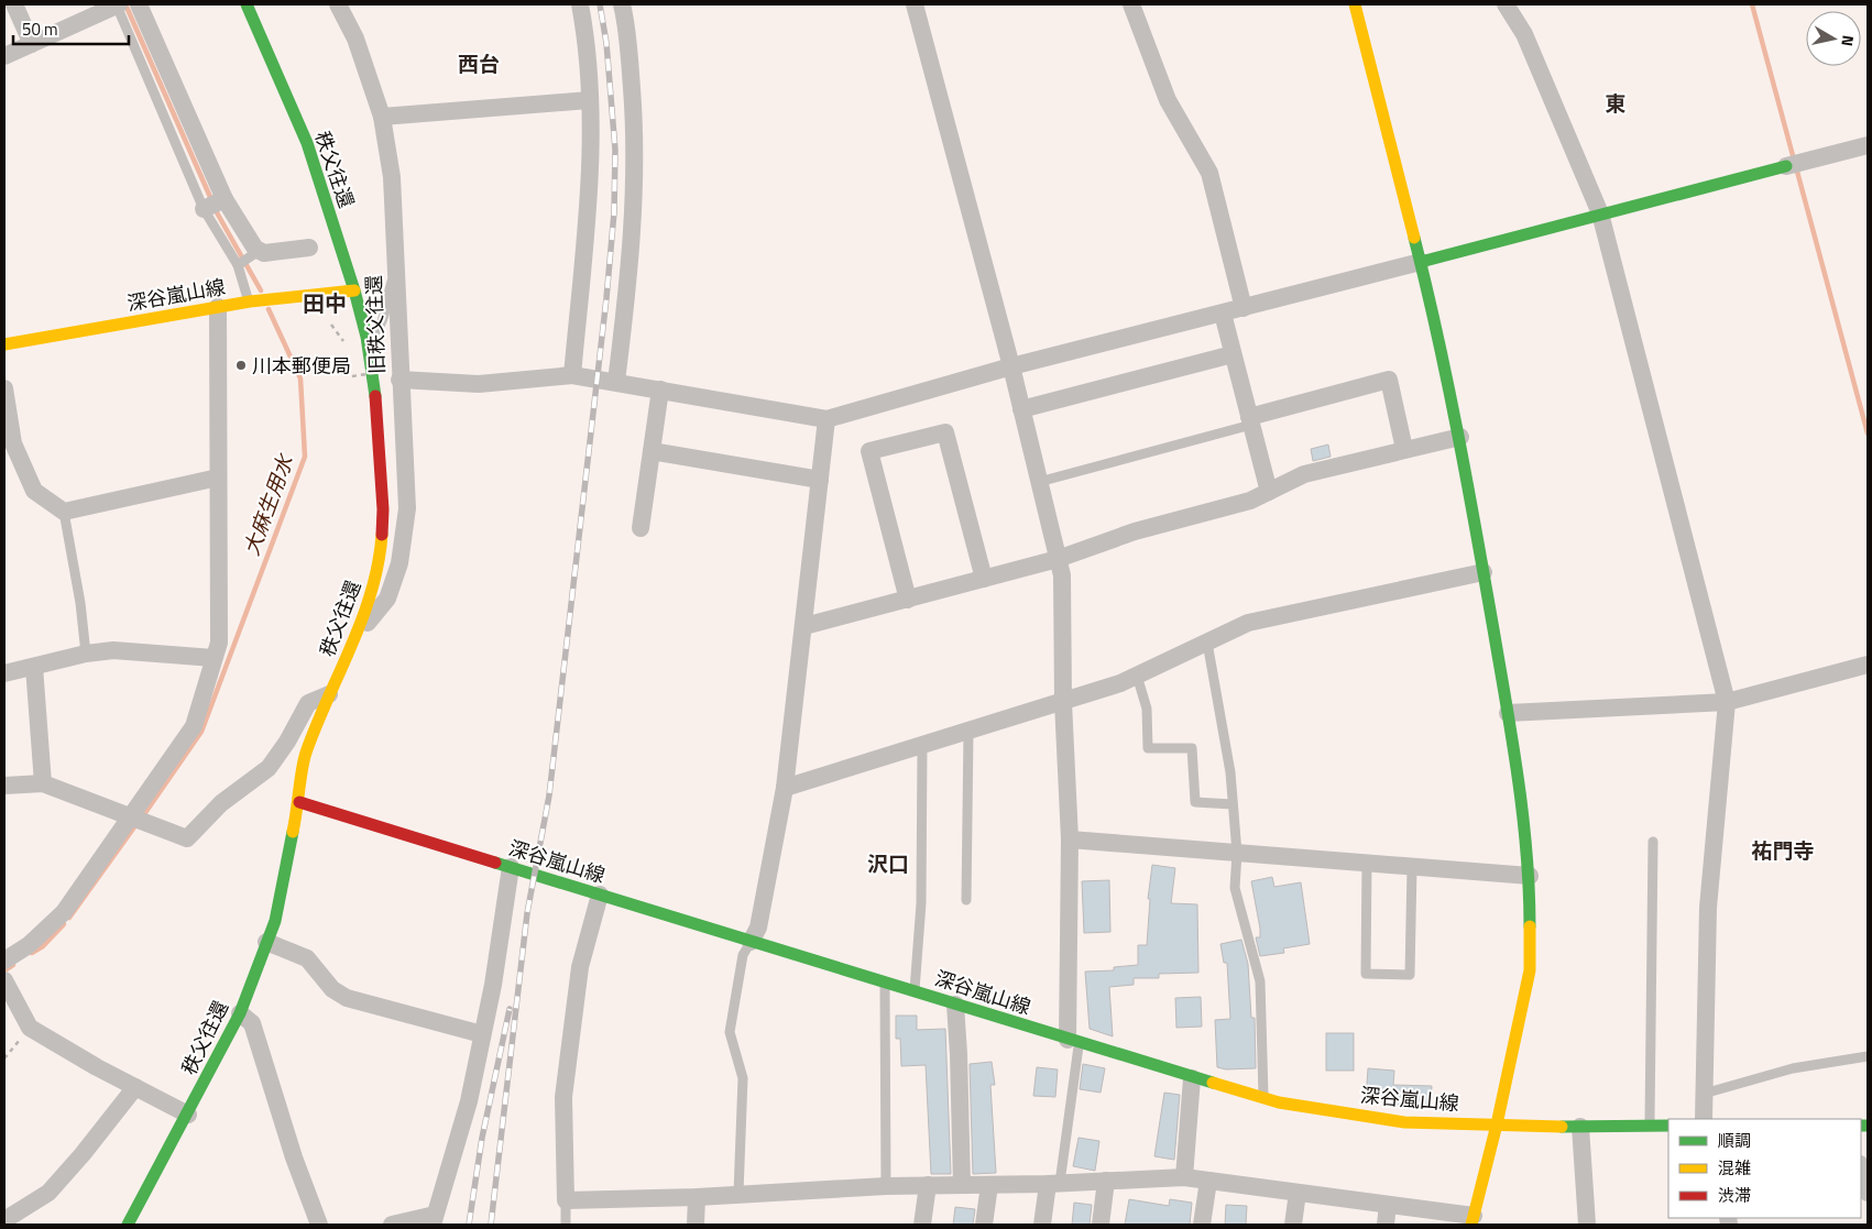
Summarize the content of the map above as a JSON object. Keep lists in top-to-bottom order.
{
  "streets": {
    "main road": ["秩父往還", "深谷嵐山線"],
    "street": ["旧秩父往還"]
  },
  "crossings": [
    ["秩父往還", "深谷嵐山線"],
    ["秩父往還", "旧秩父往還"]
  ],
  "districts": [
    "西台",
    "東",
    "田中",
    "祐門寺",
    "沢口"
  ],
  "water": ["大麻生用水"],
  "places": ["川本郵便局"],
  "legend": ["順調", "混雑", "渋滞"],
  "scale_bar": "50 m",
  "north": "right"
}
